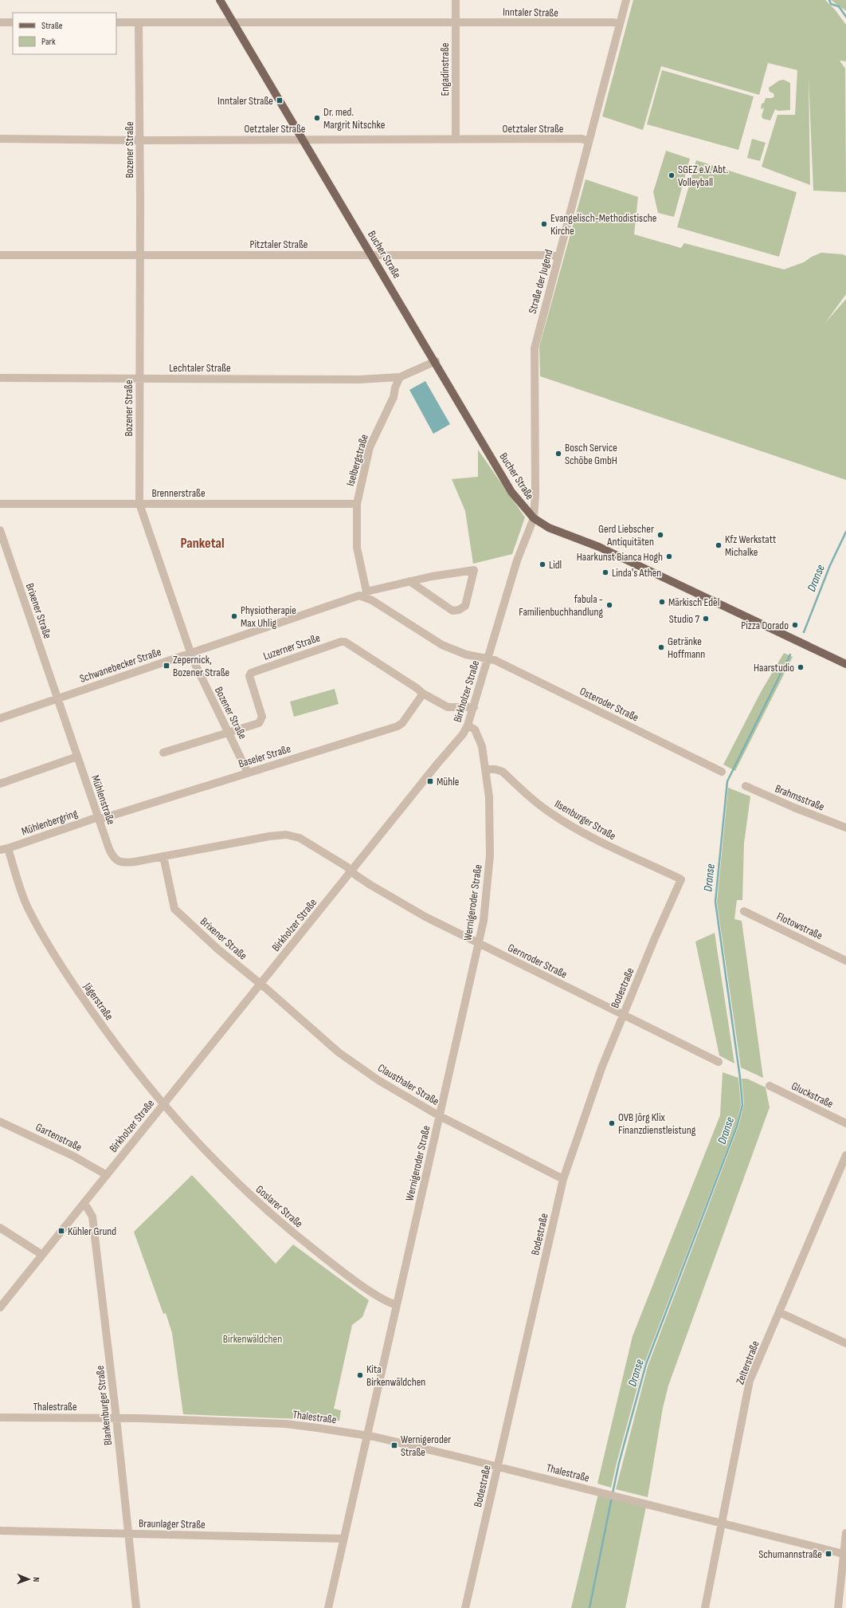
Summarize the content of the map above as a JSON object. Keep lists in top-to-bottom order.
{
  "streets": {
    "main road": ["Bucher Straße"],
    "street": [
      "Inntaler Straße",
      "Engadinstraße",
      "Oetztaler Straße",
      "Bozener Straße",
      "Pitztaler Straße",
      "Straße der Jugend",
      "Lechtaler Straße",
      "Iselbergstraße",
      "Brennerstraße",
      "Brixener Straße",
      "Luzerner Straße",
      "Schwanebecker Straße",
      "Birkholzer Straße",
      "Osteroder Straße",
      "Baseler Straße",
      "Brahmsstraße",
      "Mühlenstraße",
      "Ilsenburger Straße",
      "Mühlenbergring",
      "Wernigeroder Straße",
      "Flotowstraße",
      "Gernroder Straße",
      "Bodestraße",
      "Jägerstraße",
      "Clausthaler Straße",
      "Gluckstraße",
      "Gartenstraße",
      "Goslarer Straße",
      "Zelterstraße",
      "Blankenburger Straße",
      "Thalestraße",
      "Braunlager Straße"
    ]
  },
  "crossings": [
    ["Inntaler Straße", "Engadinstraße"],
    ["Inntaler Straße", "Bozener Straße"],
    ["Inntaler Straße", "Bucher Straße"],
    ["Inntaler Straße", "Straße der Jugend"],
    ["Engadinstraße", "Oetztaler Straße"],
    ["Oetztaler Straße", "Bozener Straße"],
    ["Oetztaler Straße", "Bucher Straße"],
    ["Oetztaler Straße", "Straße der Jugend"],
    ["Bozener Straße", "Pitztaler Straße"],
    ["Bozener Straße", "Lechtaler Straße"],
    ["Bozener Straße", "Brennerstraße"],
    ["Bozener Straße", "Luzerner Straße"],
    ["Bozener Straße", "Schwanebecker Straße"],
    ["Bozener Straße", "Baseler Straße"],
    ["Pitztaler Straße", "Bucher Straße"],
    ["Pitztaler Straße", "Straße der Jugend"],
    ["Bucher Straße", "Straße der Jugend"],
    ["Bucher Straße", "Birkholzer Straße"],
    ["Straße der Jugend", "Birkholzer Straße"],
    ["Lechtaler Straße", "Iselbergstraße"],
    ["Iselbergstraße", "Brennerstraße"],
    ["Iselbergstraße", "Schwanebecker Straße"],
    ["Iselbergstraße", "Osteroder Straße"],
    ["Brixener Straße", "Schwanebecker Straße"],
    ["Brixener Straße", "Birkholzer Straße"],
    ["Brixener Straße", "Mühlenstraße"],
    ["Brixener Straße", "Clausthaler Straße"],
    ["Luzerner Straße", "Birkholzer Straße"],
    ["Luzerner Straße", "Baseler Straße"],
    ["Schwanebecker Straße", "Osteroder Straße"],
    ["Schwanebecker Straße", "Mühlenstraße"],
    ["Birkholzer Straße", "Osteroder Straße"],
    ["Birkholzer Straße", "Mühlenstraße"],
    ["Birkholzer Straße", "Wernigeroder Straße"],
    ["Birkholzer Straße", "Gernroder Straße"],
    ["Birkholzer Straße", "Jägerstraße"],
    ["Birkholzer Straße", "Clausthaler Straße"],
    ["Birkholzer Straße", "Gartenstraße"],
    ["Birkholzer Straße", "Goslarer Straße"],
    ["Birkholzer Straße", "Blankenburger Straße"],
    ["Baseler Straße", "Mühlenstraße"],
    ["Baseler Straße", "Mühlenbergring"],
    ["Mühlenstraße", "Mühlenbergring"],
    ["Mühlenstraße", "Gernroder Straße"],
    ["Ilsenburger Straße", "Wernigeroder Straße"],
    ["Ilsenburger Straße", "Bodestraße"],
    ["Mühlenbergring", "Jägerstraße"],
    ["Wernigeroder Straße", "Gernroder Straße"],
    ["Wernigeroder Straße", "Clausthaler Straße"],
    ["Wernigeroder Straße", "Goslarer Straße"],
    ["Wernigeroder Straße", "Thalestraße"],
    ["Wernigeroder Straße", "Braunlager Straße"],
    ["Gernroder Straße", "Bodestraße"],
    ["Bodestraße", "Clausthaler Straße"],
    ["Bodestraße", "Thalestraße"],
    ["Jägerstraße", "Goslarer Straße"],
    ["Zelterstraße", "Thalestraße"],
    ["Blankenburger Straße", "Thalestraße"],
    ["Blankenburger Straße", "Braunlager Straße"]
  ],
  "districts": ["Panketal"],
  "water": ["Dranse"],
  "parks": ["Birkenwäldchen"],
  "places": {
    "transit": [
      "Inntaler Straße",
      "Zepernick, Bozener Straße",
      "Mühle",
      "Kühler Grund",
      "Wernigeroder Straße",
      "Schumannstraße"
    ],
    "other": [
      "Dr. med. Margrit Nitschke",
      "SGEZ e.V. Abt. Volleyball",
      "Evangelisch-Methodistische Kirche",
      "Bosch Service Schöbe GmbH",
      "Gerd Liebscher Antiquitäten",
      "Kfz Werkstatt Michalke",
      "Haarkunst Bianca Hogh",
      "Lidl",
      "Linda's Athen",
      "Märkisch Edel",
      "fabula - Familienbuchhandlung",
      "Physiotherapie Max Uhlig",
      "Studio 7",
      "Pizza Dorado",
      "Getränke Hoffmann",
      "Haarstudio",
      "OVB Jörg Klix Finanzdienstleistung",
      "Kita Birkenwäldchen"
    ]
  },
  "legend": ["Straße", "Park"],
  "north": "right"
}
